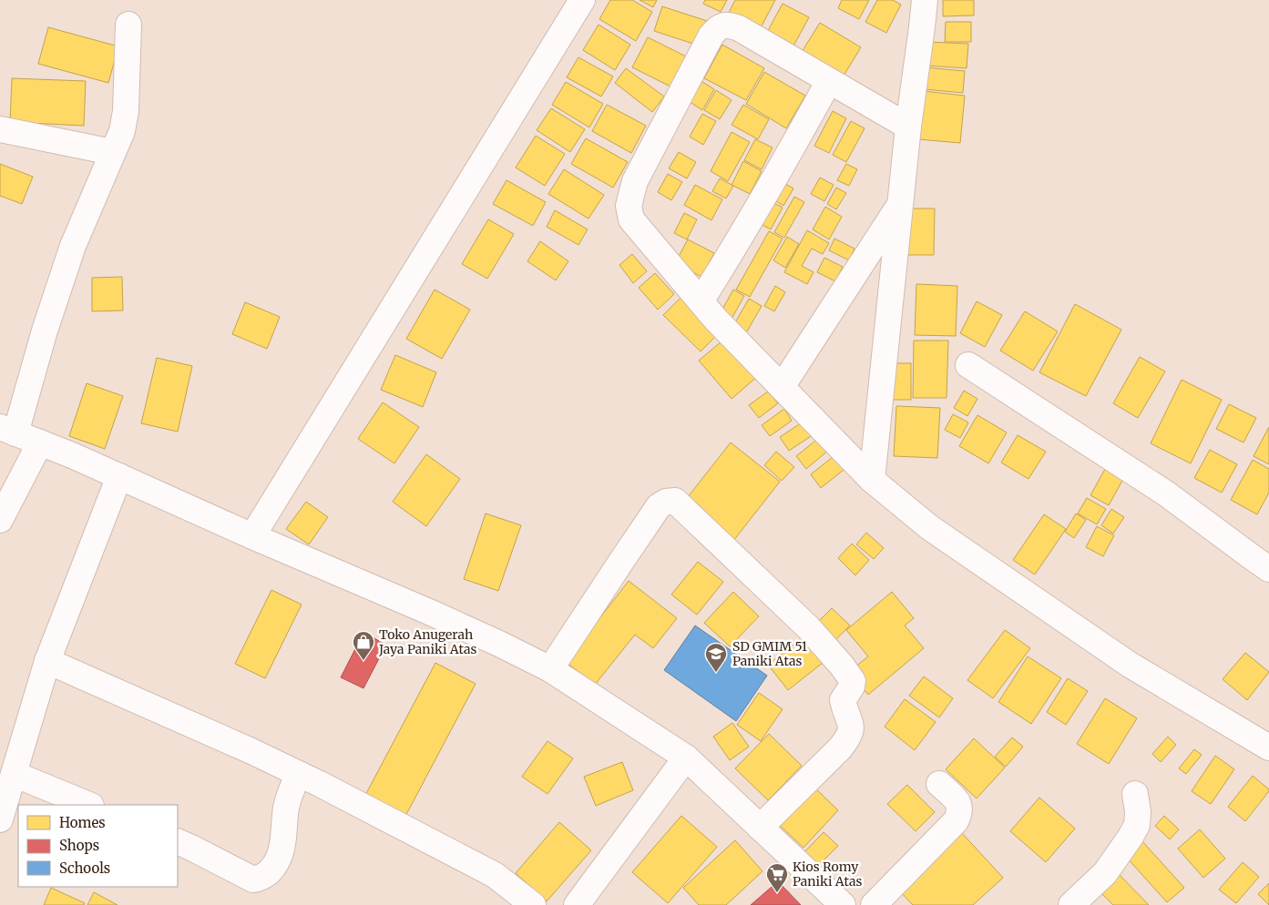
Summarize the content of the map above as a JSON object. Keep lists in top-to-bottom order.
{
  "places": {
    "shop": ["Toko Anugerah Jaya Paniki Atas"],
    "school or university": ["SD GMIM 51 Paniki Atas"],
    "supermarket": ["Kios Romy Paniki Atas"]
  },
  "legend": ["Homes", "Shops", "Schools"]
}
